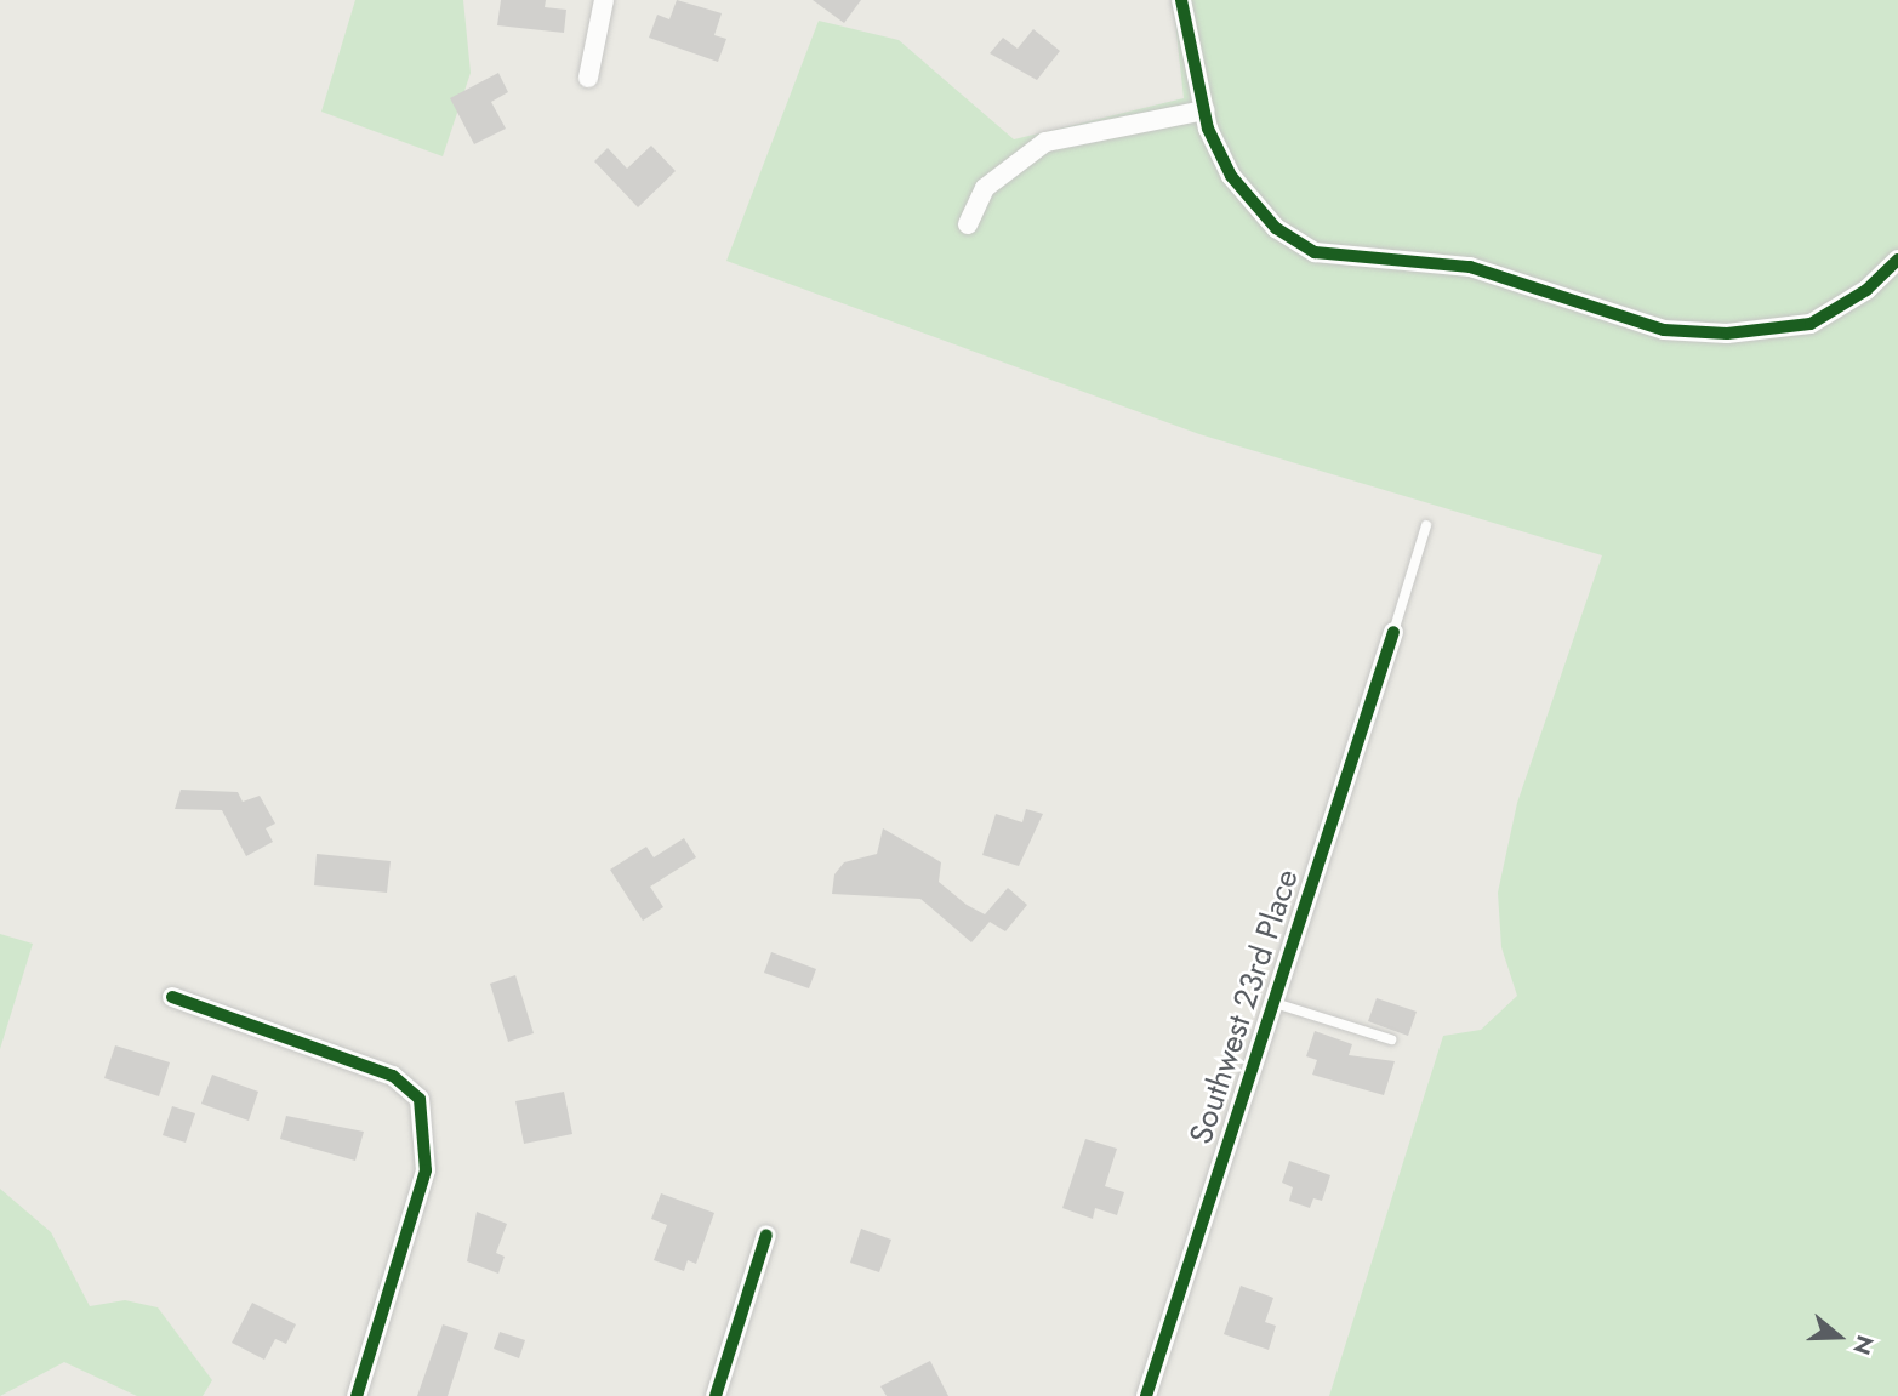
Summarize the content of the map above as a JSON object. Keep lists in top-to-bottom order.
{
  "streets": {
    "street": ["Southwest 23rd Place"]
  },
  "north": "right"
}
